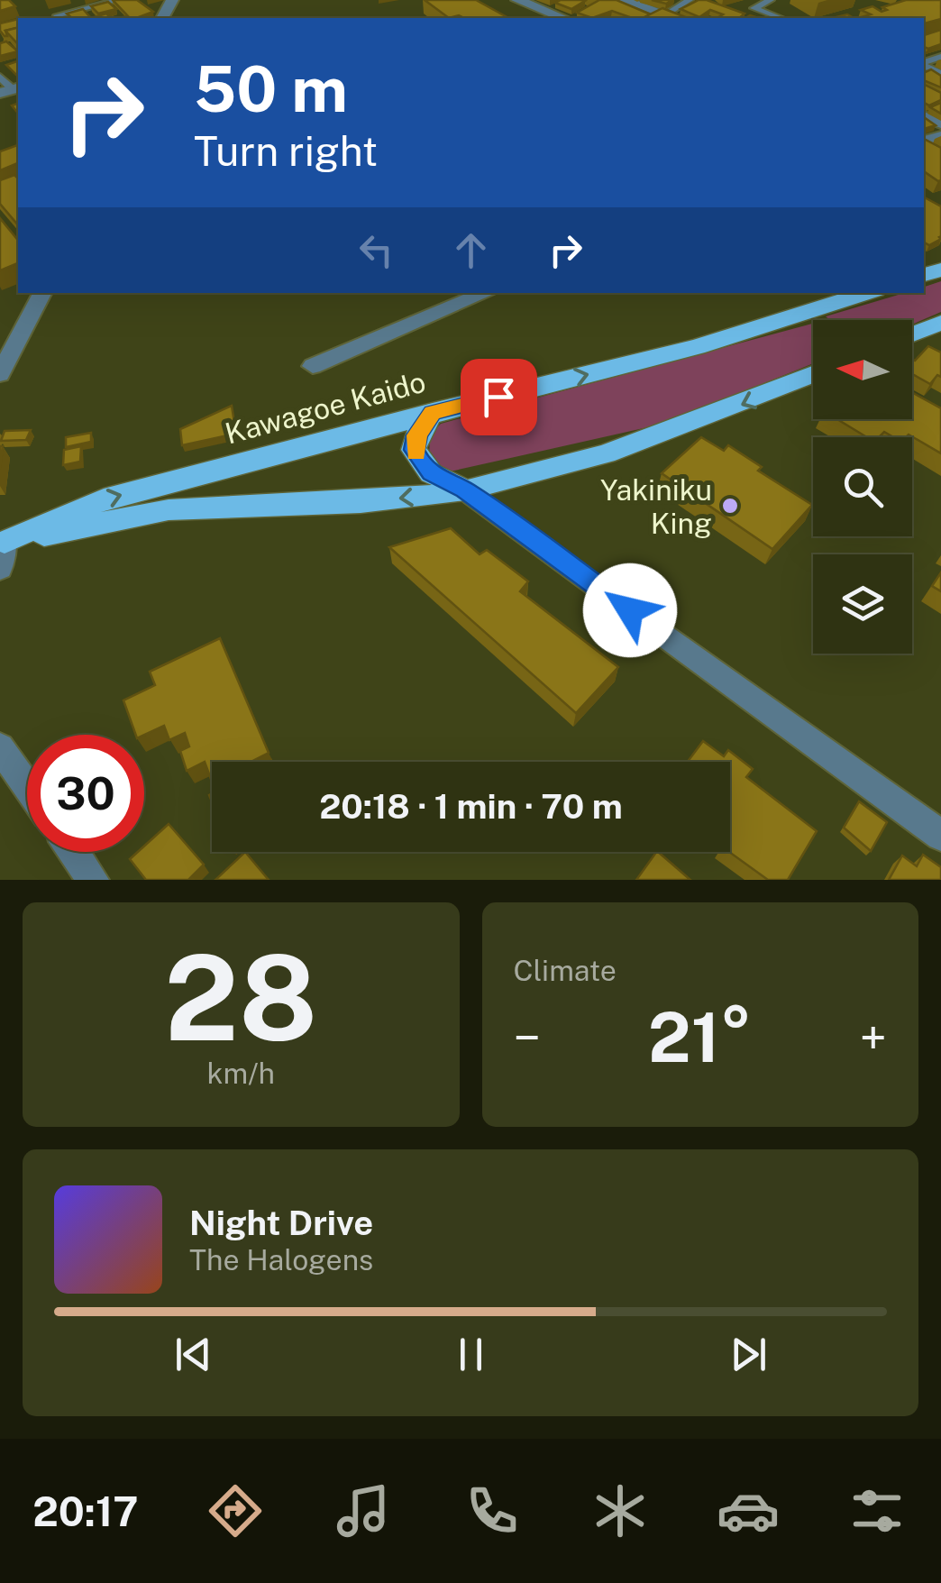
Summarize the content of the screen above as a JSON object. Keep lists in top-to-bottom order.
{
  "streets": {
    "highway": ["Kawagoe Kaido"]
  },
  "places": ["Yakiniku King"],
  "north": "left",
  "page": {
    "turn": ["50 m", "Turn right"],
    "limit": "30",
    "trip": "20:18 · 1 min · 70 m",
    "tile": [
      ["28", "km/h"],
      "Climate"
    ],
    "heat": ["−", "21°", "+"],
    "song": ["Night Drive", "The Halogens"],
    "tabs": "20:17"
  }
}
